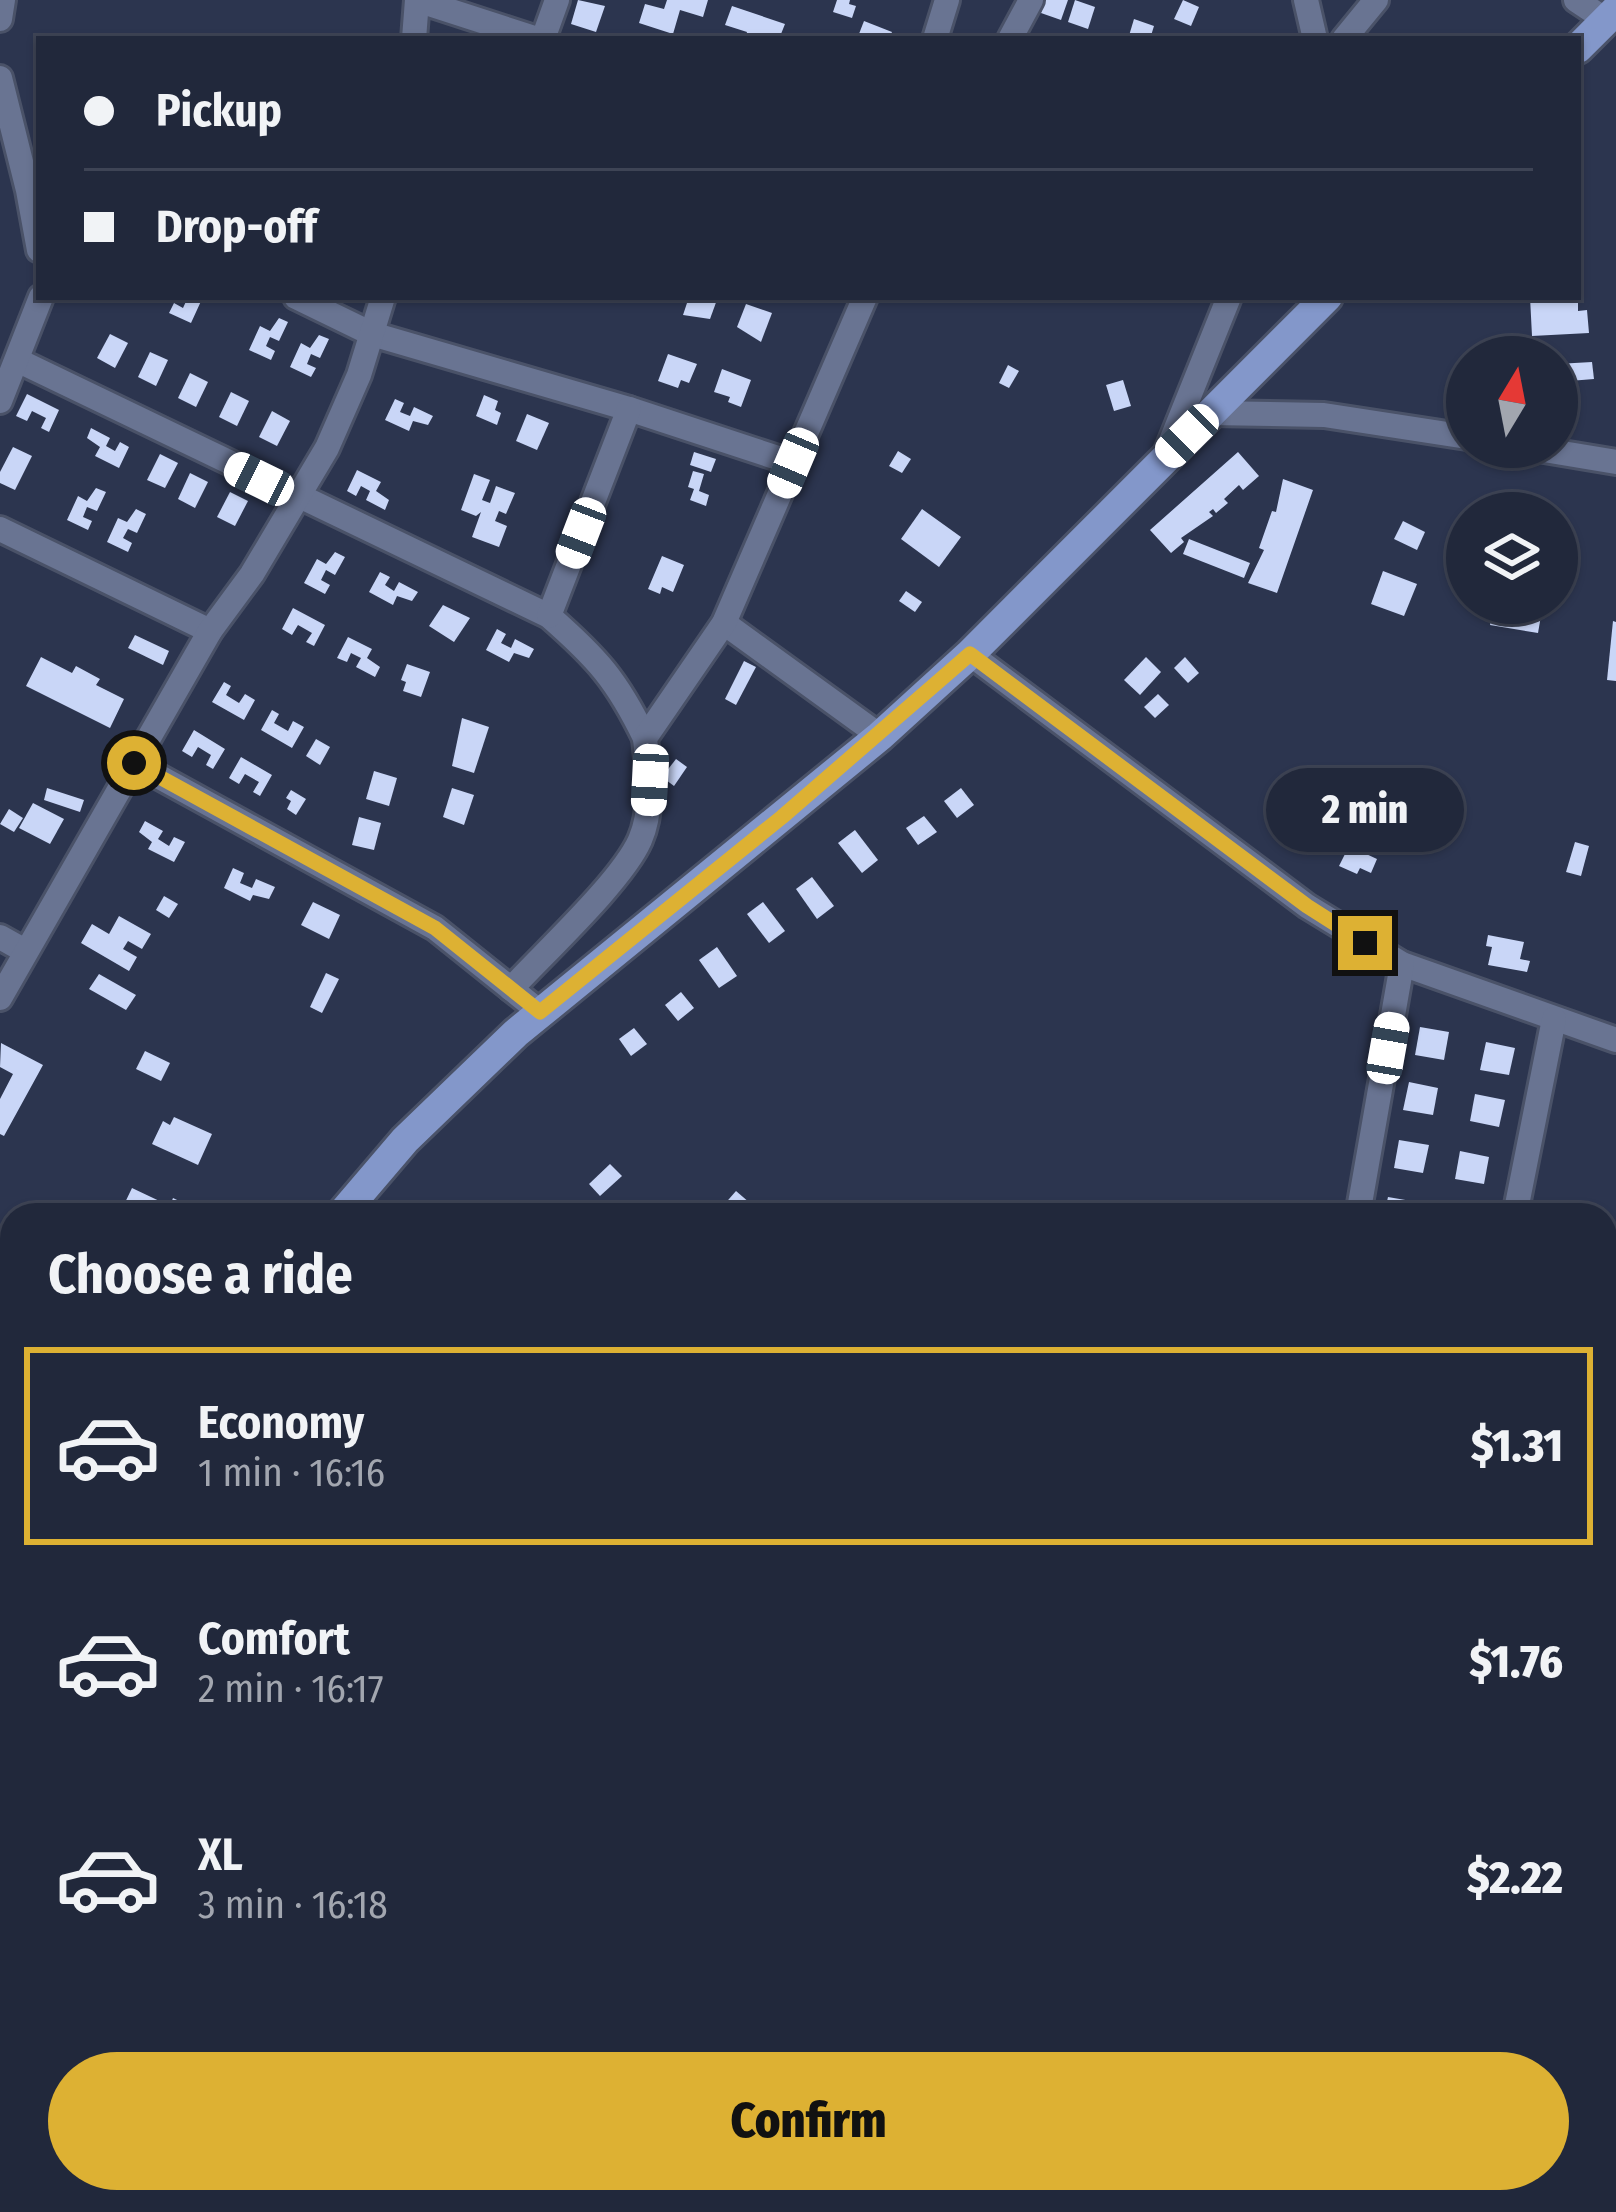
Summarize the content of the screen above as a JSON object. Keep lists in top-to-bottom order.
{
  "north": "top",
  "page": {
    "banner": ["Pickup", "Drop-off"],
    "bubble": "2 min",
    "heading": "Choose a ride",
    "list": [
      {
        "name": "Economy",
        "note": "1 min · 16:16",
        "value": "$1.31"
      },
      {
        "name": "Comfort",
        "note": "2 min · 16:17",
        "value": "$1.76"
      },
      {
        "name": "XL",
        "note": "3 min · 16:18",
        "value": "$2.22"
      }
    ],
    "buttons": "Confirm"
  }
}
